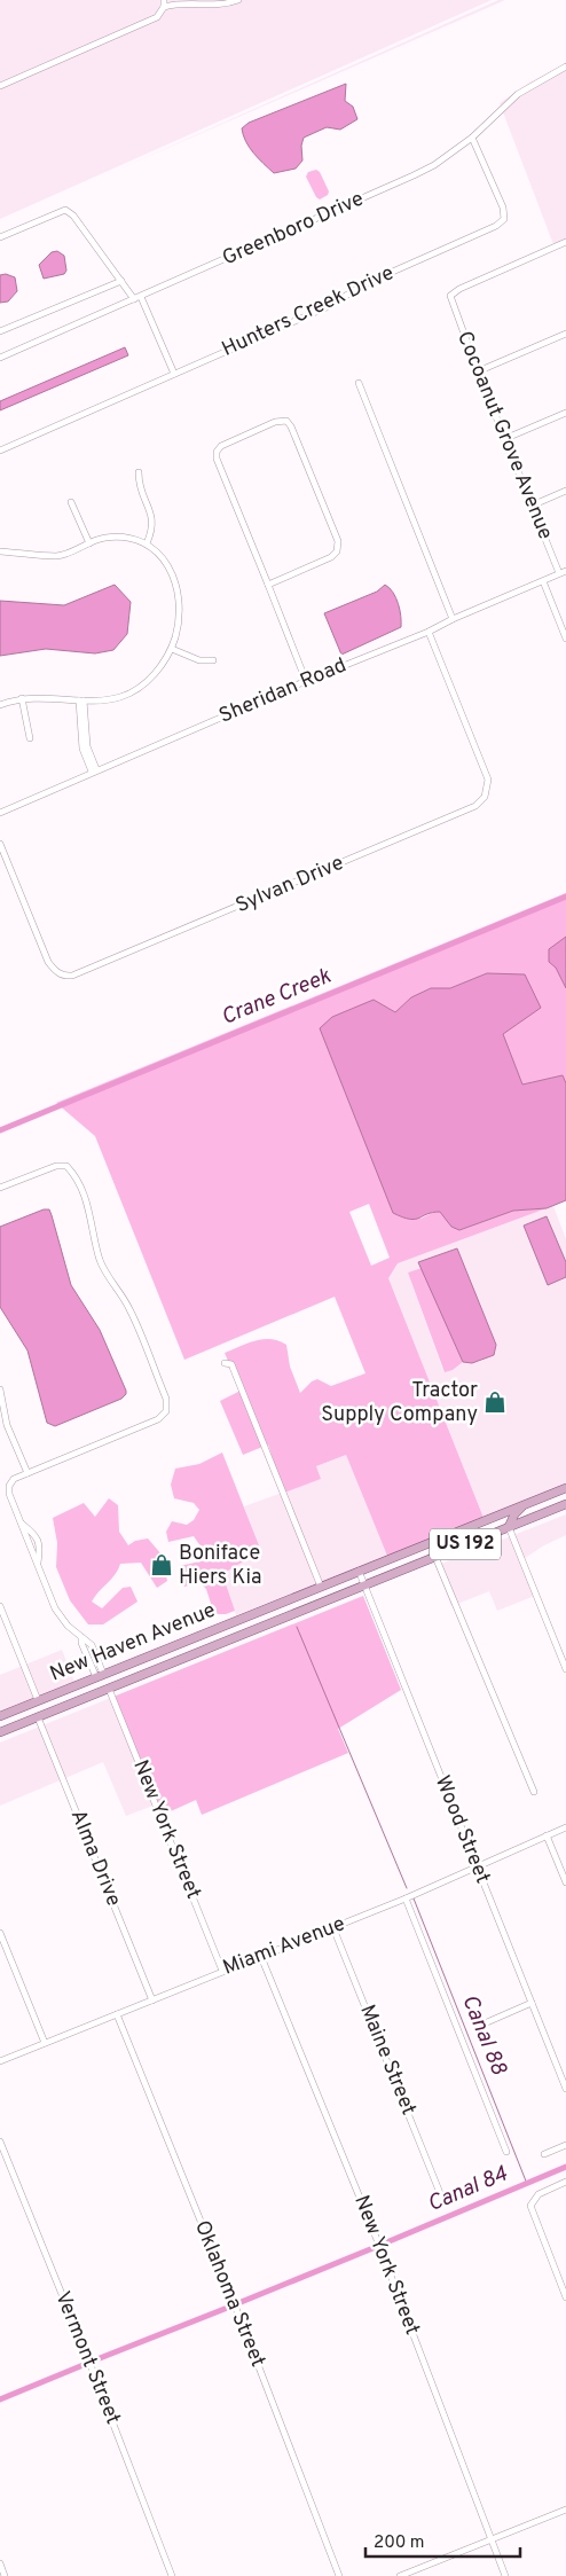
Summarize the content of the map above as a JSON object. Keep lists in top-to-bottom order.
{
  "streets": {
    "main road": ["US 192", "New Haven Avenue"],
    "street": [
      "Greenboro Drive",
      "Hunters Creek Drive",
      "Cocoanut Grove Avenue",
      "Sheridan Road",
      "Sylvan Drive",
      "New York Street",
      "Wood Street",
      "Alma Drive",
      "Miami Avenue",
      "Maine Street",
      "Oklahoma Street",
      "Vermont Street"
    ]
  },
  "crossings": [
    ["Greenboro Drive", "Hunters Creek Drive"],
    ["Cocoanut Grove Avenue", "Sheridan Road"],
    ["Sheridan Road", "Sylvan Drive"],
    ["New Haven Avenue", "New York Street"],
    ["New Haven Avenue", "Wood Street"],
    ["New Haven Avenue", "Alma Drive"],
    ["New York Street", "Miami Avenue"],
    ["Wood Street", "Miami Avenue"],
    ["Alma Drive", "Miami Avenue"],
    ["Miami Avenue", "Maine Street"],
    ["Miami Avenue", "Oklahoma Street"]
  ],
  "water": ["Crane Creek", "Canal 88", "Canal 84"],
  "places": {
    "shop": ["Tractor Supply Company", "Boniface Hiers Kia"]
  },
  "scale_bar": "200 m"
}
